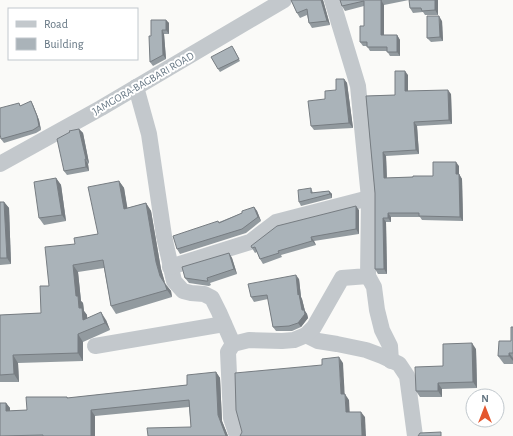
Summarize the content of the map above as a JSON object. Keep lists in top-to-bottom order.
{
  "streets": {
    "street": ["JAMGORA-BAGBARI ROAD"]
  },
  "legend": ["Road", "Building"],
  "north": "top"
}
